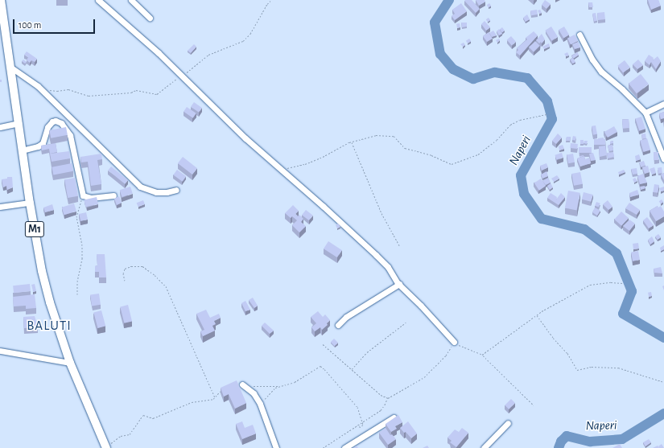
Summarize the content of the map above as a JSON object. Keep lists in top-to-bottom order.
{
  "streets": {
    "highway": ["M1"]
  },
  "districts": ["BALUTI"],
  "water": ["Naperi"],
  "scale_bar": "100 m"
}
